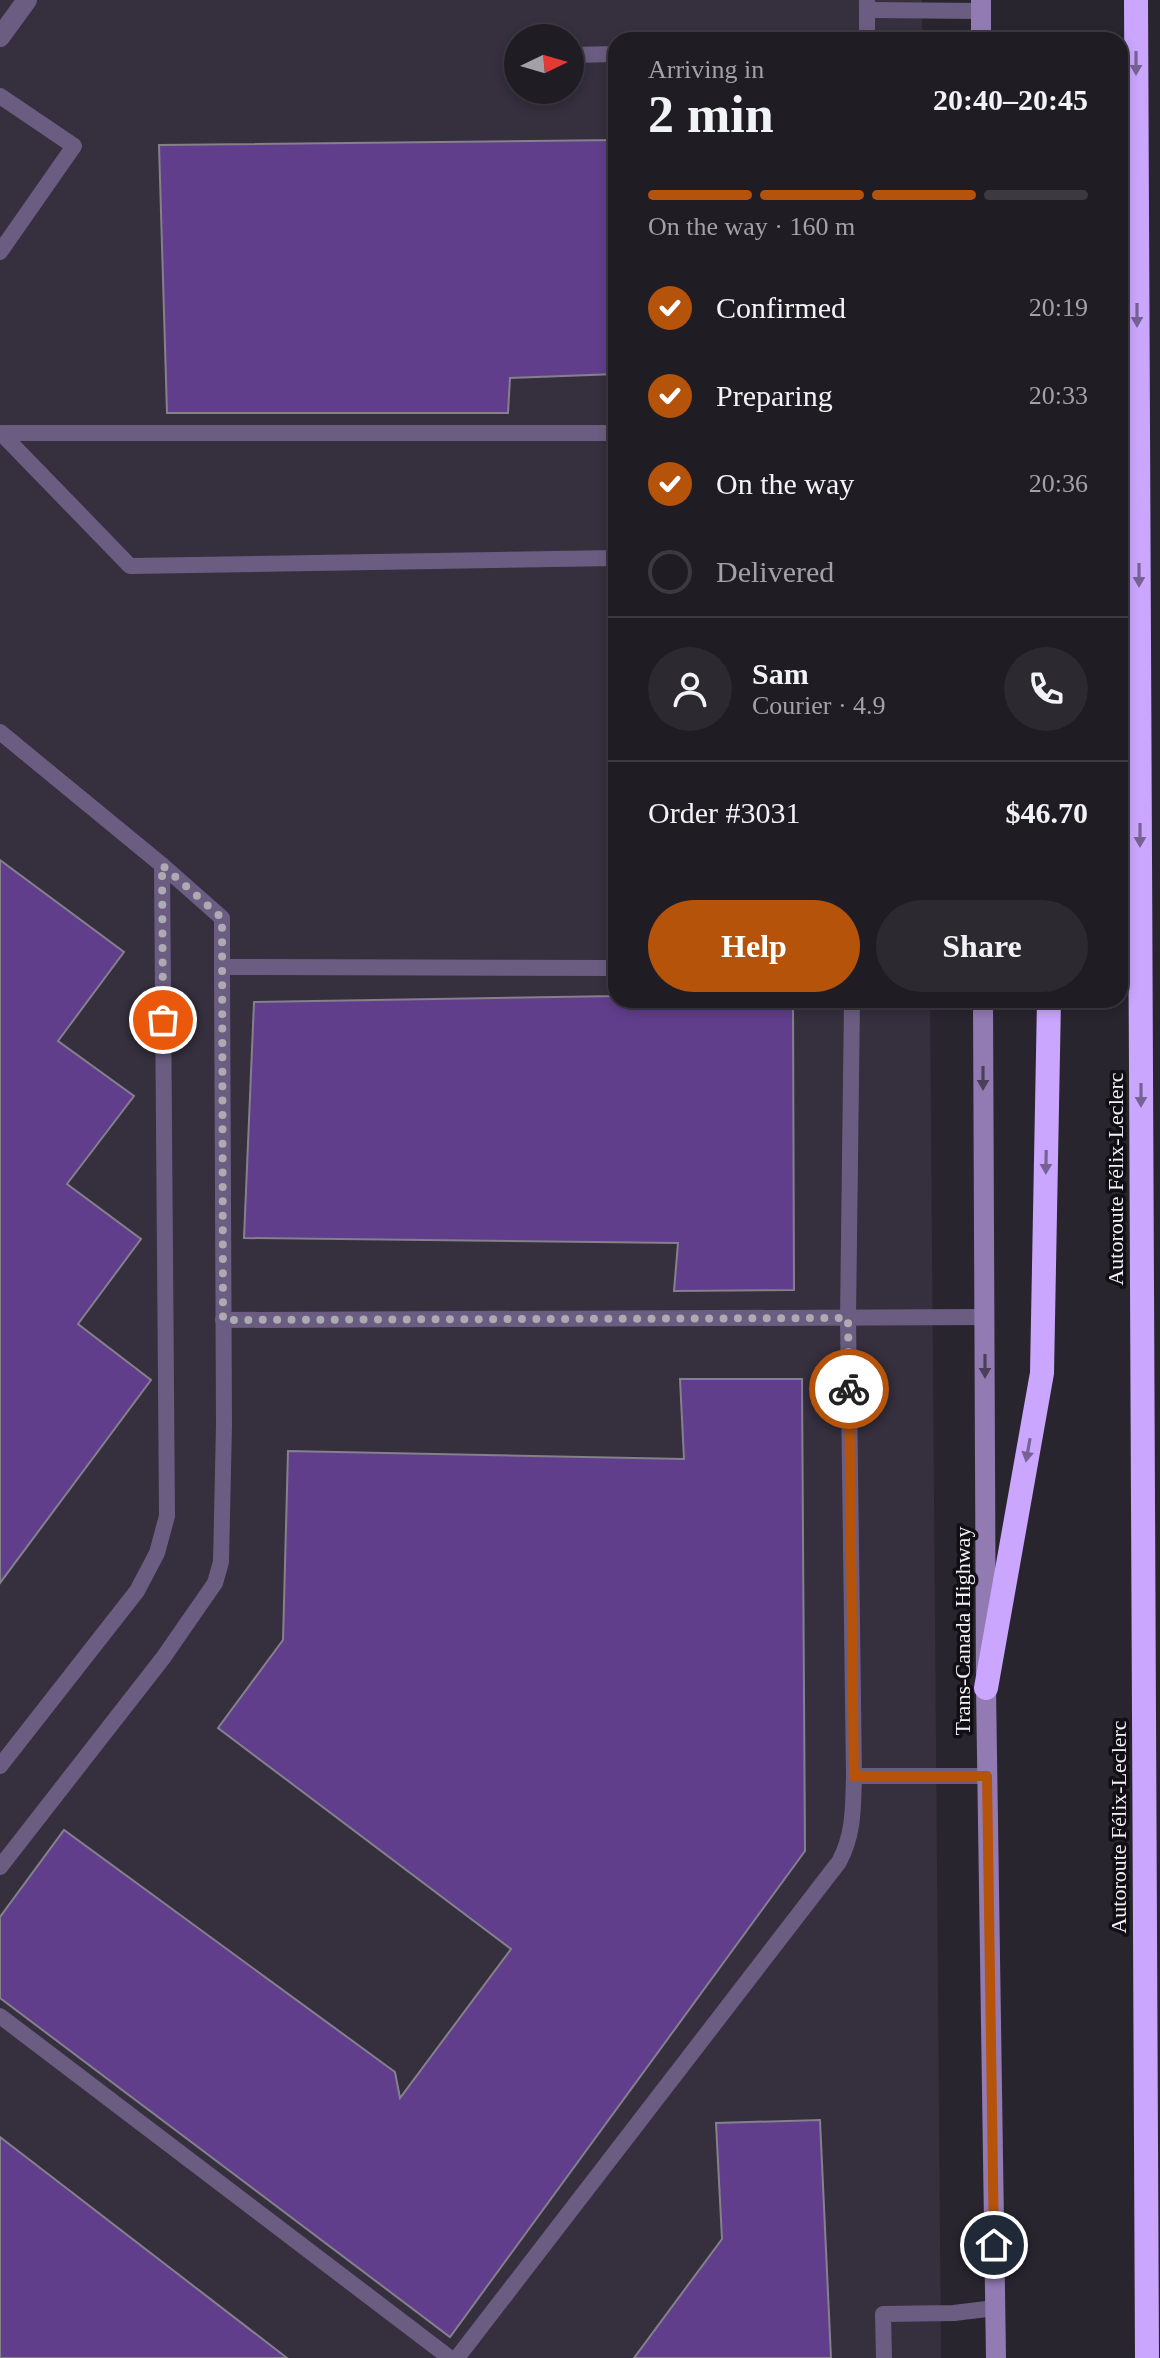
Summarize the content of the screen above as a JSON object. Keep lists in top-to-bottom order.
{
  "streets": {
    "highway": ["Autoroute Félix-Leclerc"],
    "main road": ["Trans-Canada Highway"]
  },
  "one_way": ["Trans-Canada Highway"],
  "north": "right",
  "page": {
    "heading": ["2 min", "Arriving in", "20:40–20:45"],
    "panel": [
      "Sam",
      "Courier · 4.9",
      "Order #3031",
      "$46.70"
    ],
    "bar": "On the way · 160 m",
    "list": [
      ["Confirmed", "20:19"],
      ["Preparing", "20:33"],
      ["On the way", "20:36"],
      "Delivered"
    ],
    "buttons": ["Help", "Share"]
  }
}
